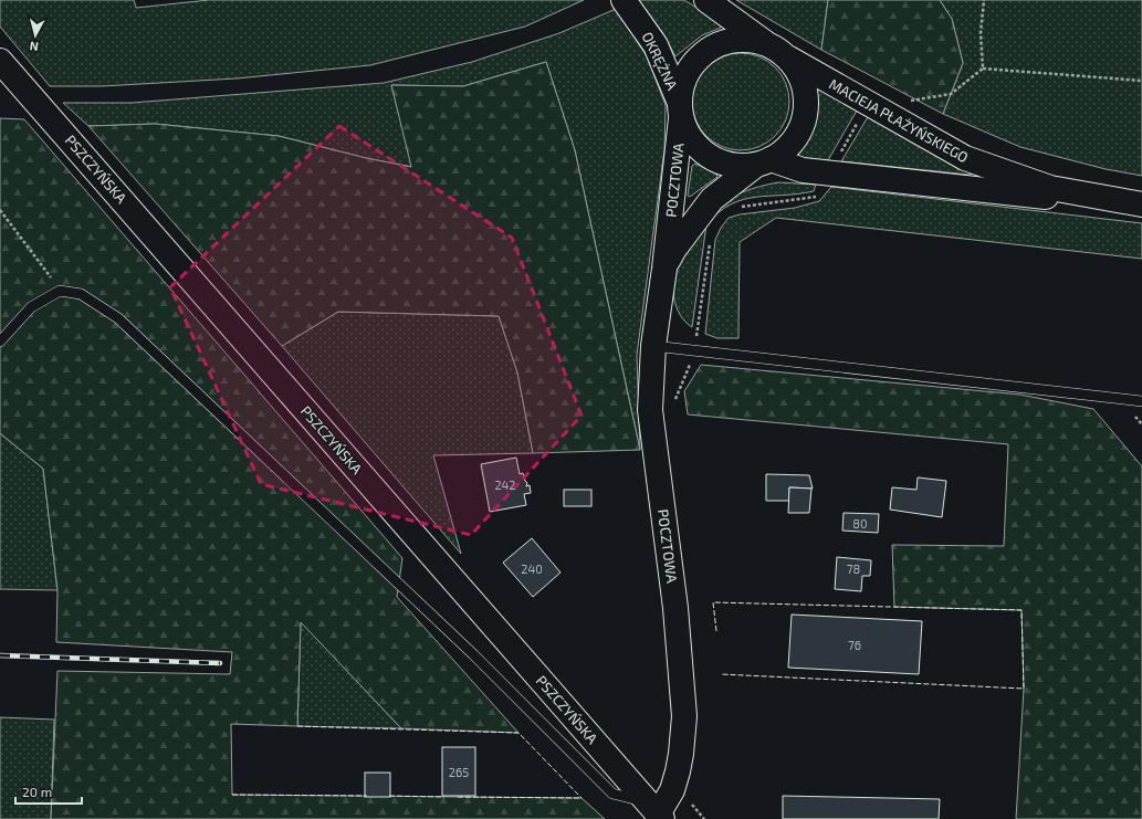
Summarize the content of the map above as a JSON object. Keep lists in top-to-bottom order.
{
  "streets": {
    "street": [
      "OKRĘŻNA",
      "MACIEJA PŁAŻYŃSKIEGO",
      "PSZCZYŃSKA",
      "POCZTOWA"
    ]
  },
  "crossings": [
    ["OKRĘŻNA", "MACIEJA PŁAŻYŃSKIEGO"],
    ["OKRĘŻNA", "POCZTOWA"],
    ["MACIEJA PŁAŻYŃSKIEGO", "POCZTOWA"],
    ["PSZCZYŃSKA", "POCZTOWA"]
  ],
  "house_numbers": [
    "242",
    "80",
    "240",
    "78",
    "76",
    "265"
  ],
  "scale_bar": "20 m",
  "north": "bottom"
}
